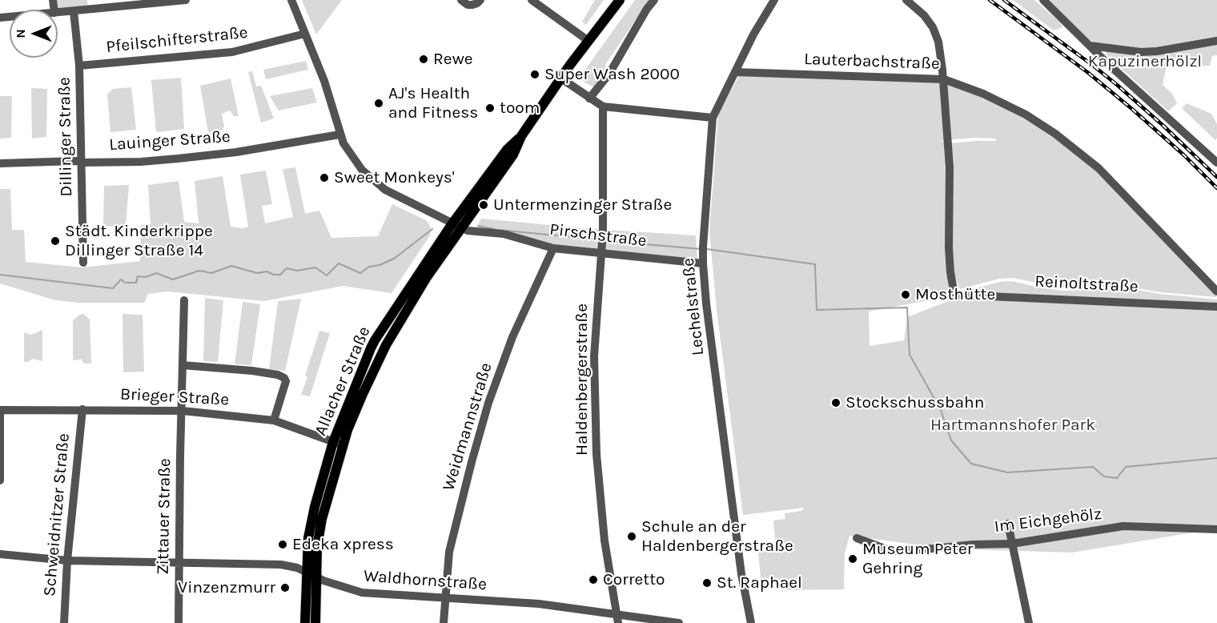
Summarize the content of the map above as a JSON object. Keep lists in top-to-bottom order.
{
  "streets": {
    "main road": ["Allacher Straße"],
    "street": [
      "Pfeilschifterstraße",
      "Lauterbachstraße",
      "Dillinger Straße",
      "Lauinger Straße",
      "Pirschstraße",
      "Reinoltstraße",
      "Lechelstraße",
      "Haldenbergerstraße",
      "Brieger Straße",
      "Weidmannstraße",
      "Schweidnitzer Straße",
      "Zittauer Straße",
      "Im Eichgehölz",
      "Waldhornstraße"
    ]
  },
  "crossings": [
    ["Pfeilschifterstraße", "Dillinger Straße"],
    ["Lauterbachstraße", "Reinoltstraße"],
    ["Lauterbachstraße", "Lechelstraße"],
    ["Dillinger Straße", "Lauinger Straße"],
    ["Pirschstraße", "Lechelstraße"],
    ["Pirschstraße", "Haldenbergerstraße"],
    ["Pirschstraße", "Allacher Straße"],
    ["Pirschstraße", "Weidmannstraße"],
    ["Haldenbergerstraße", "Waldhornstraße"],
    ["Allacher Straße", "Brieger Straße"],
    ["Allacher Straße", "Waldhornstraße"],
    ["Brieger Straße", "Schweidnitzer Straße"],
    ["Brieger Straße", "Zittauer Straße"],
    ["Weidmannstraße", "Waldhornstraße"],
    ["Schweidnitzer Straße", "Waldhornstraße"],
    ["Zittauer Straße", "Waldhornstraße"]
  ],
  "parks": ["Kapuzinerhölzl", "Hartmannshofer Park"],
  "places": [
    "Rewe",
    "Super Wash 2000",
    "AJ's Health and Fitness",
    "toom",
    "Sweet Monkeys'",
    "Untermenzinger Straße",
    "Städt. Kinderkrippe Dillinger Straße 14",
    "Mosthütte",
    "Stockschussbahn",
    "Schule an der Haldenbergerstraße",
    "Edeka xpress",
    "Museum Peter Gehring",
    "Corretto",
    "St. Raphael",
    "Vinzenzmurr"
  ],
  "north": "left"
}
